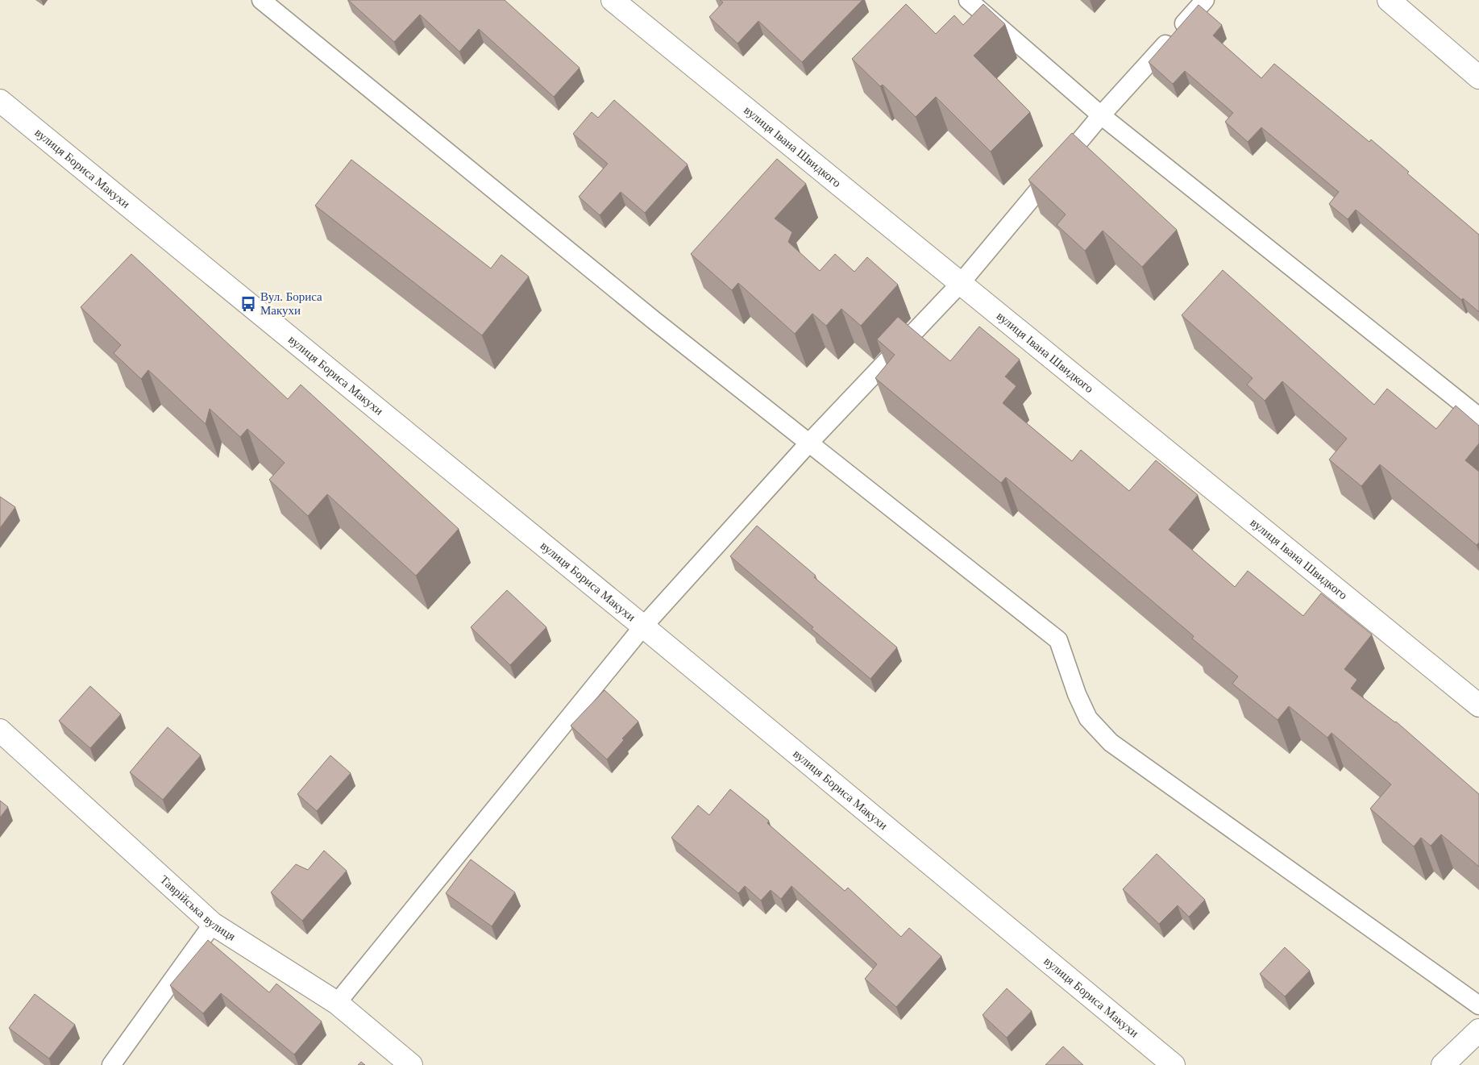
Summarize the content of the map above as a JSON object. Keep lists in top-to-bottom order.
{
  "streets": {
    "main road": ["вулиця Івана Швидкого", "вулиця Бориса Макухи", "Таврійська вулиця"]
  },
  "places": {
    "bus stop": ["Вул. Бориса Макухи"]
  }
}
